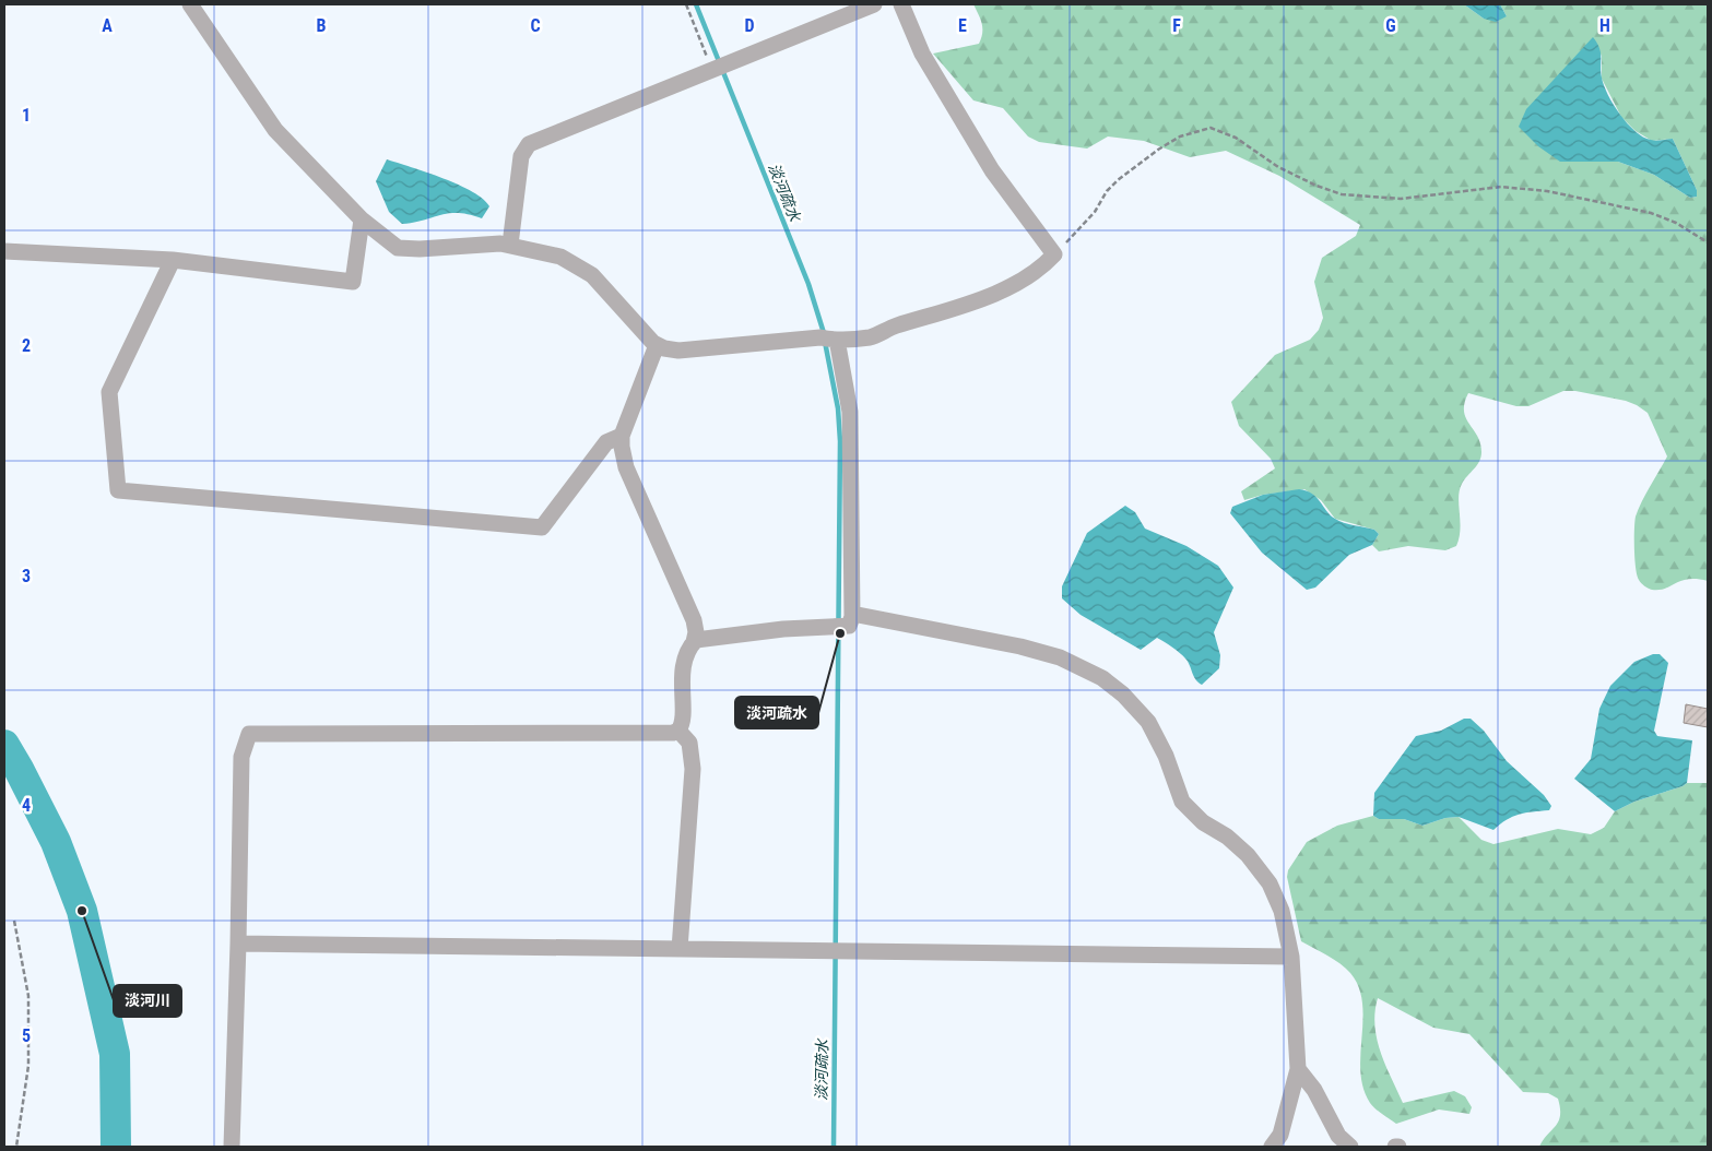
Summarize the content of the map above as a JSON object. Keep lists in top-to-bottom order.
{
  "water": ["淡河疏水"],
  "places": ["淡河疏水", "淡河川"],
  "grid": {
    "columns": [
      "A",
      "B",
      "C",
      "D",
      "E",
      "F",
      "G",
      "H"
    ],
    "rows": [
      "1",
      "2",
      "3",
      "4",
      "5"
    ]
  }
}
